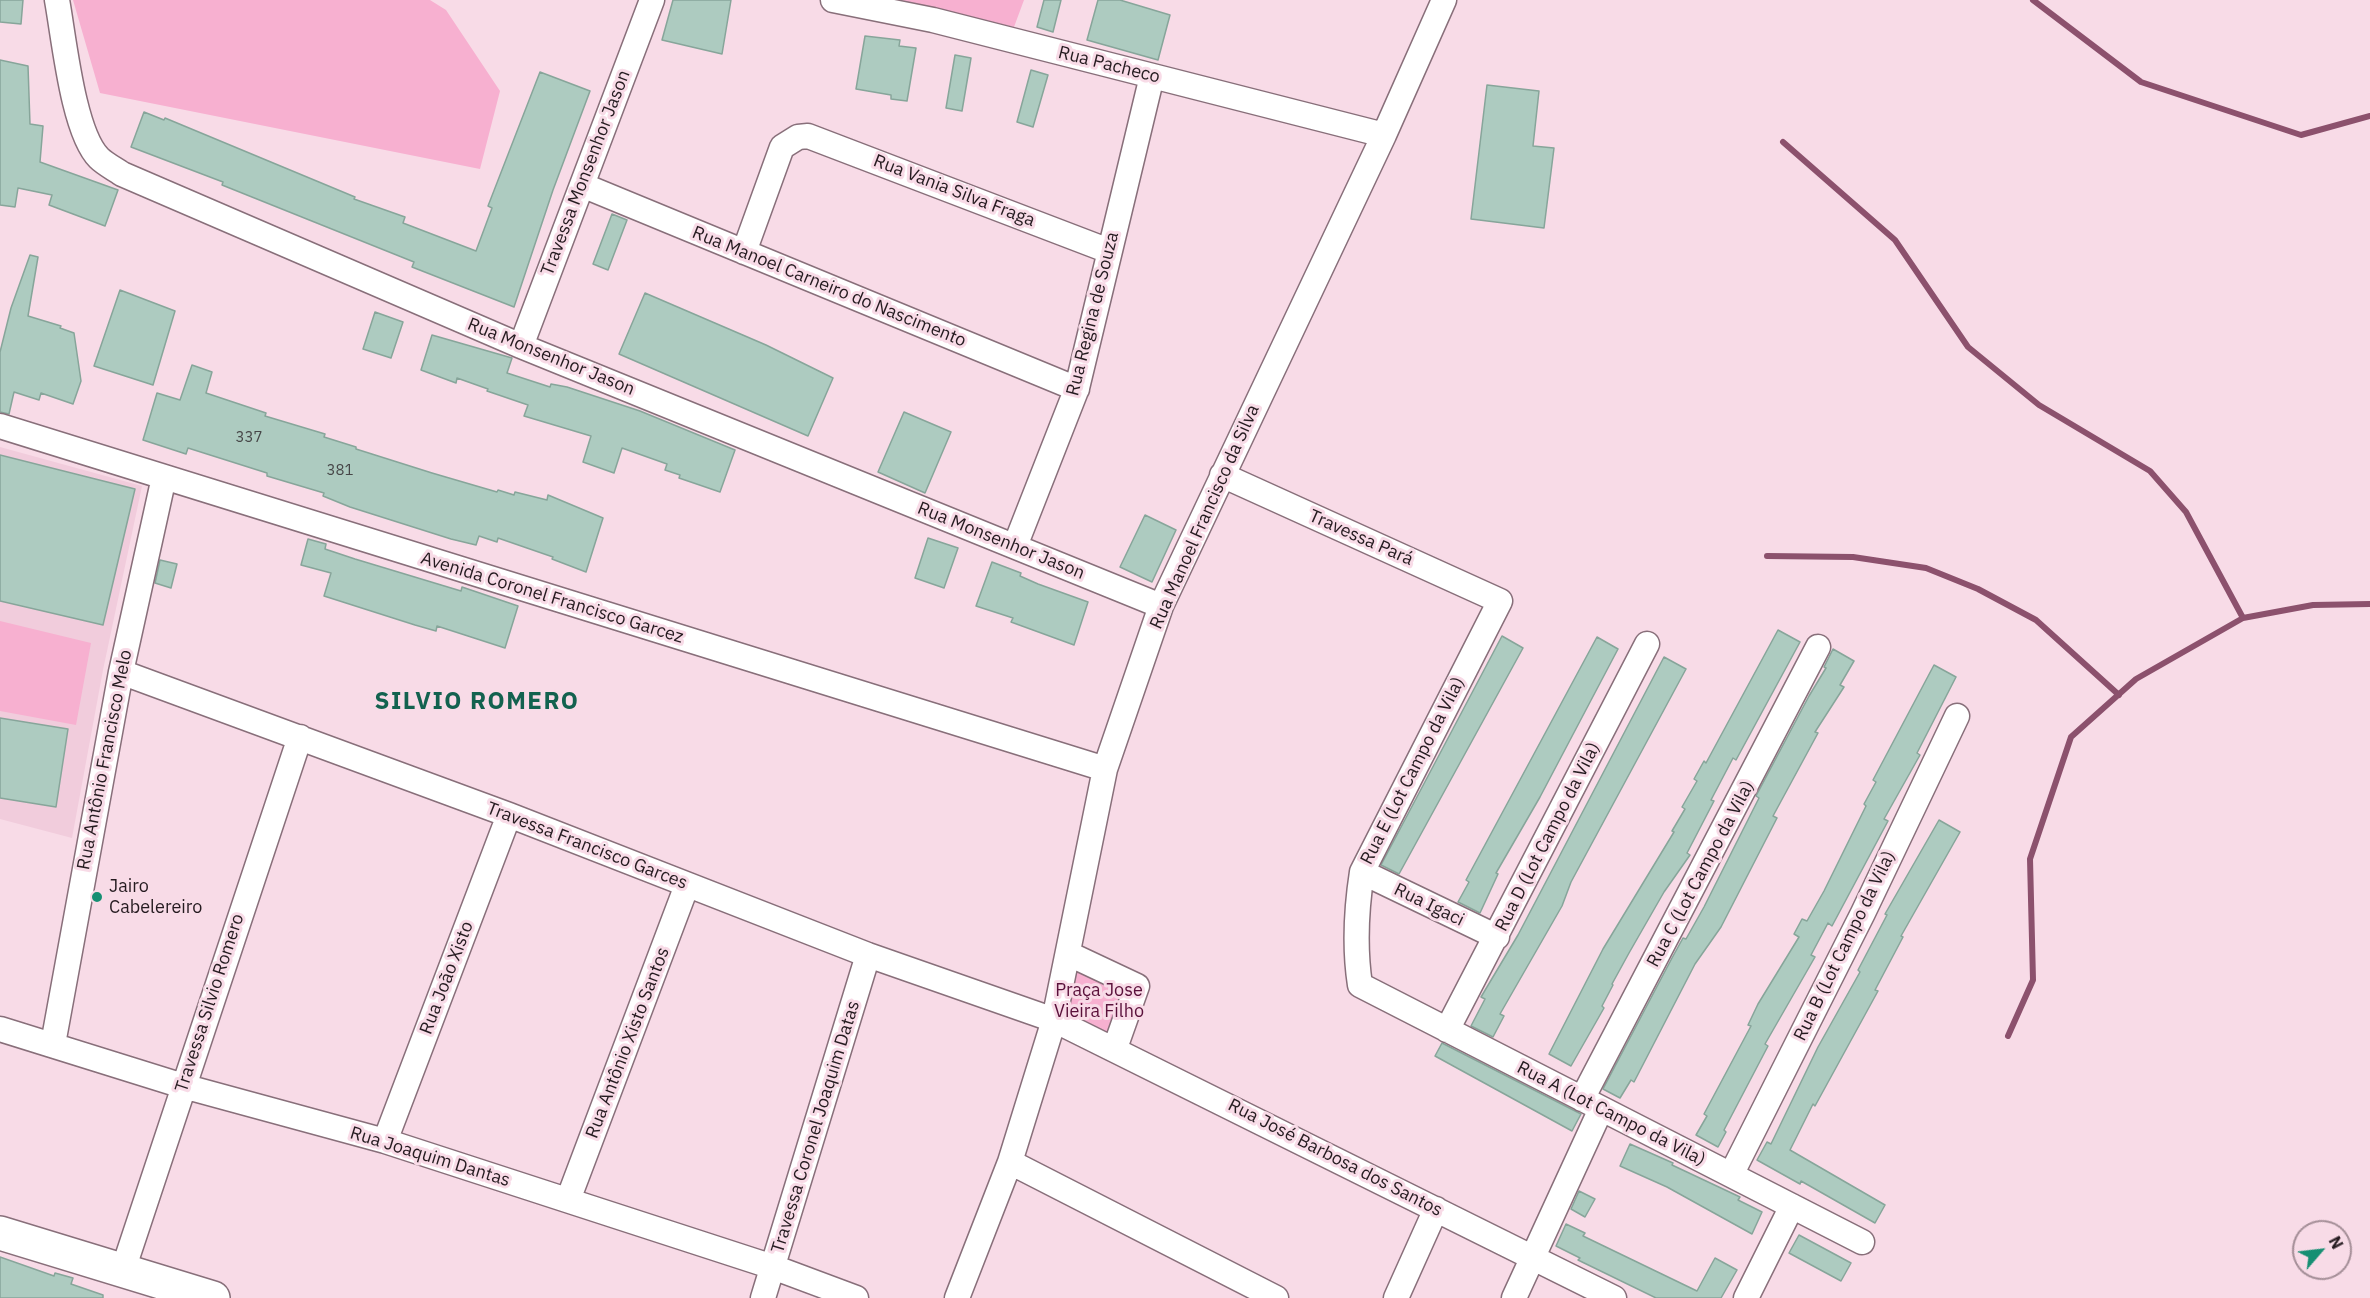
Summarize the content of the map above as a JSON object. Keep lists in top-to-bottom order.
{
  "streets": {
    "street": [
      "Rua Pacheco",
      "Travessa Monsenhor Jason",
      "Rua Vania Silva Fraga",
      "Rua Manoel Carneiro do Nascimento",
      "Rua Regina de Souza",
      "Rua Monsenhor Jason",
      "Rua Manoel Francisco da Silva",
      "Travessa Pará",
      "Avenida Coronel Francisco Garcez",
      "Rua Antônio Francisco Melo",
      "Rua E (Lot Campo da Vila)",
      "Rua D (Lot Campo da Vila)",
      "Travessa Francisco Garces",
      "Rua C (Lot Campo da Vila)",
      "Rua Igaci",
      "Rua B (Lot Campo da Vila)",
      "Rua João Xisto",
      "Travessa Silvio Romero",
      "Rua Antônio Xisto Santos",
      "Rua A (Lot Campo da Vila)",
      "Travessa Coronel Joaquim Datas",
      "Rua Joaquim Dantas",
      "Rua José Barbosa dos Santos"
    ]
  },
  "crossings": [
    ["Rua Pacheco", "Rua Regina de Souza"],
    ["Rua Pacheco", "Rua Manoel Francisco da Silva"],
    ["Travessa Monsenhor Jason", "Rua Manoel Carneiro do Nascimento"],
    ["Travessa Monsenhor Jason", "Rua Monsenhor Jason"],
    ["Rua Vania Silva Fraga", "Rua Manoel Carneiro do Nascimento"],
    ["Rua Vania Silva Fraga", "Rua Regina de Souza"],
    ["Rua Manoel Carneiro do Nascimento", "Rua Regina de Souza"],
    ["Rua Regina de Souza", "Rua Monsenhor Jason"],
    ["Rua Monsenhor Jason", "Rua Manoel Francisco da Silva"],
    ["Rua Manoel Francisco da Silva", "Travessa Pará"],
    ["Rua Manoel Francisco da Silva", "Avenida Coronel Francisco Garcez"],
    ["Rua Manoel Francisco da Silva", "Travessa Francisco Garces"],
    ["Rua Manoel Francisco da Silva", "Rua José Barbosa dos Santos"],
    ["Travessa Pará", "Rua E (Lot Campo da Vila)"],
    ["Avenida Coronel Francisco Garcez", "Rua Antônio Francisco Melo"],
    ["Rua Antônio Francisco Melo", "Travessa Francisco Garces"],
    ["Rua Antônio Francisco Melo", "Rua Joaquim Dantas"],
    ["Rua E (Lot Campo da Vila)", "Rua Igaci"],
    ["Rua E (Lot Campo da Vila)", "Rua A (Lot Campo da Vila)"],
    ["Rua D (Lot Campo da Vila)", "Rua Igaci"],
    ["Rua D (Lot Campo da Vila)", "Rua A (Lot Campo da Vila)"],
    ["Travessa Francisco Garces", "Rua João Xisto"],
    ["Travessa Francisco Garces", "Travessa Silvio Romero"],
    ["Travessa Francisco Garces", "Rua Antônio Xisto Santos"],
    ["Travessa Francisco Garces", "Travessa Coronel Joaquim Datas"],
    ["Travessa Francisco Garces", "Rua José Barbosa dos Santos"],
    ["Rua C (Lot Campo da Vila)", "Rua A (Lot Campo da Vila)"],
    ["Rua C (Lot Campo da Vila)", "Rua José Barbosa dos Santos"],
    ["Rua B (Lot Campo da Vila)", "Rua A (Lot Campo da Vila)"],
    ["Rua João Xisto", "Rua Joaquim Dantas"],
    ["Travessa Silvio Romero", "Rua Joaquim Dantas"],
    ["Rua Antônio Xisto Santos", "Rua Joaquim Dantas"],
    ["Travessa Coronel Joaquim Datas", "Rua Joaquim Dantas"]
  ],
  "districts": ["SILVIO ROMERO"],
  "parks": ["Praça Jose Vieira Filho"],
  "places": ["Jairo Cabelereiro"],
  "house_numbers": ["337", "381"],
  "north": "top right"
}
